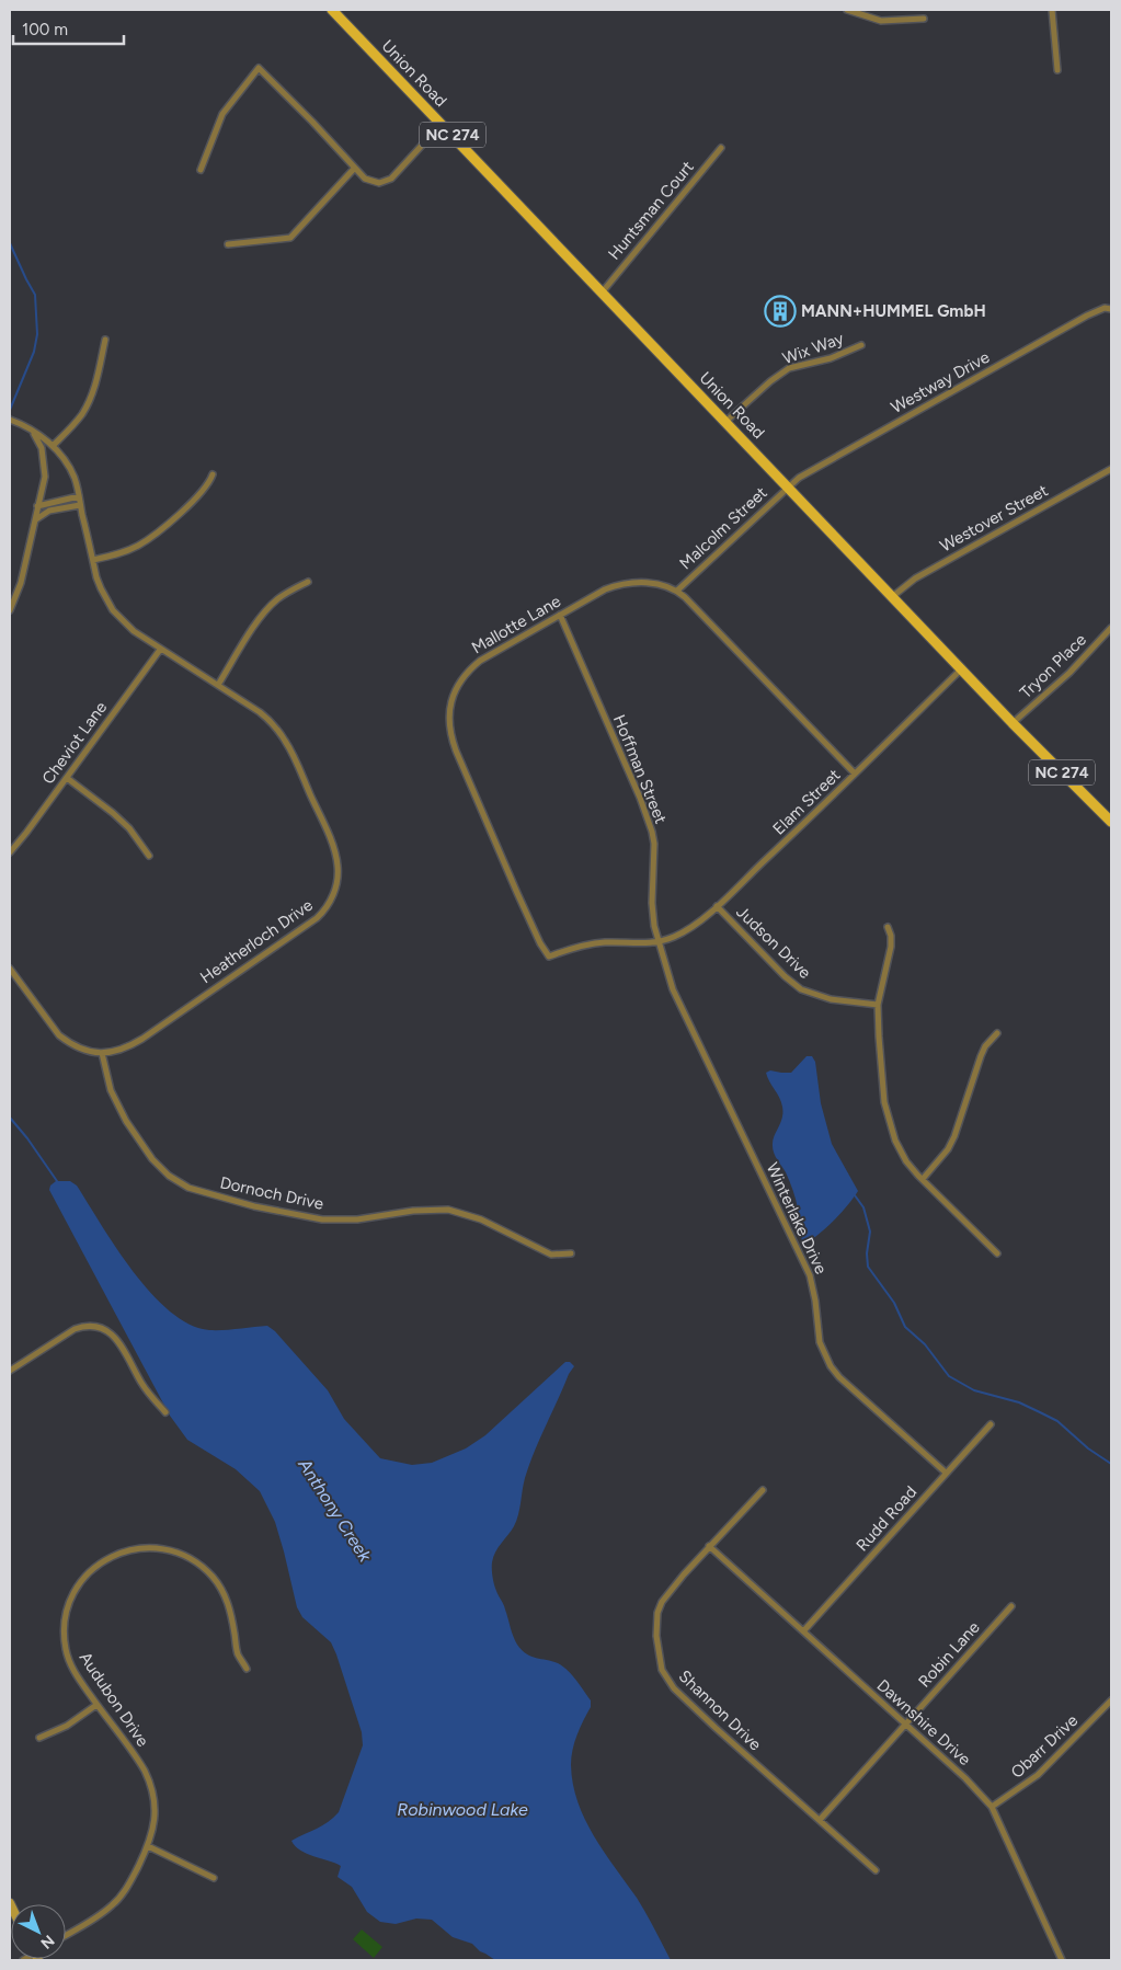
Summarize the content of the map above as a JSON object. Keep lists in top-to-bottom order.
{
  "streets": {
    "main road": ["Union Road", "NC 274"],
    "street": [
      "Huntsman Court",
      "Wix Way",
      "Westway Drive",
      "Westover Street",
      "Malcolm Street",
      "Mallotte Lane",
      "Tryon Place",
      "Cheviot Lane",
      "Hoffman Street",
      "Elam Street",
      "Heatherloch Drive",
      "Judson Drive",
      "Dornoch Drive",
      "Winterlake Drive",
      "Rudd Road",
      "Robin Lane",
      "Audubon Drive",
      "Shannon Drive",
      "Dawnshire Drive",
      "Obarr Drive"
    ]
  },
  "crossings": [
    ["Union Road", "Huntsman Court"],
    ["Union Road", "Wix Way"],
    ["Union Road", "Westway Drive"],
    ["Union Road", "Westover Street"],
    ["Union Road", "Malcolm Street"],
    ["Union Road", "Tryon Place"],
    ["Union Road", "Elam Street"],
    ["Westway Drive", "Malcolm Street"],
    ["Malcolm Street", "Mallotte Lane"],
    ["Mallotte Lane", "Hoffman Street"],
    ["Mallotte Lane", "Elam Street"],
    ["Mallotte Lane", "Winterlake Drive"],
    ["Cheviot Lane", "Heatherloch Drive"],
    ["Hoffman Street", "Elam Street"],
    ["Hoffman Street", "Winterlake Drive"],
    ["Elam Street", "Judson Drive"],
    ["Elam Street", "Winterlake Drive"],
    ["Heatherloch Drive", "Dornoch Drive"],
    ["Winterlake Drive", "Rudd Road"],
    ["Rudd Road", "Dawnshire Drive"],
    ["Robin Lane", "Shannon Drive"],
    ["Robin Lane", "Dawnshire Drive"],
    ["Shannon Drive", "Dawnshire Drive"],
    ["Dawnshire Drive", "Obarr Drive"]
  ],
  "water": ["Anthony Creek", "Robinwood Lake"],
  "places": {
    "building": ["MANN+HUMMEL GmbH"]
  },
  "scale_bar": "100 m",
  "north": "bottom right"
}
